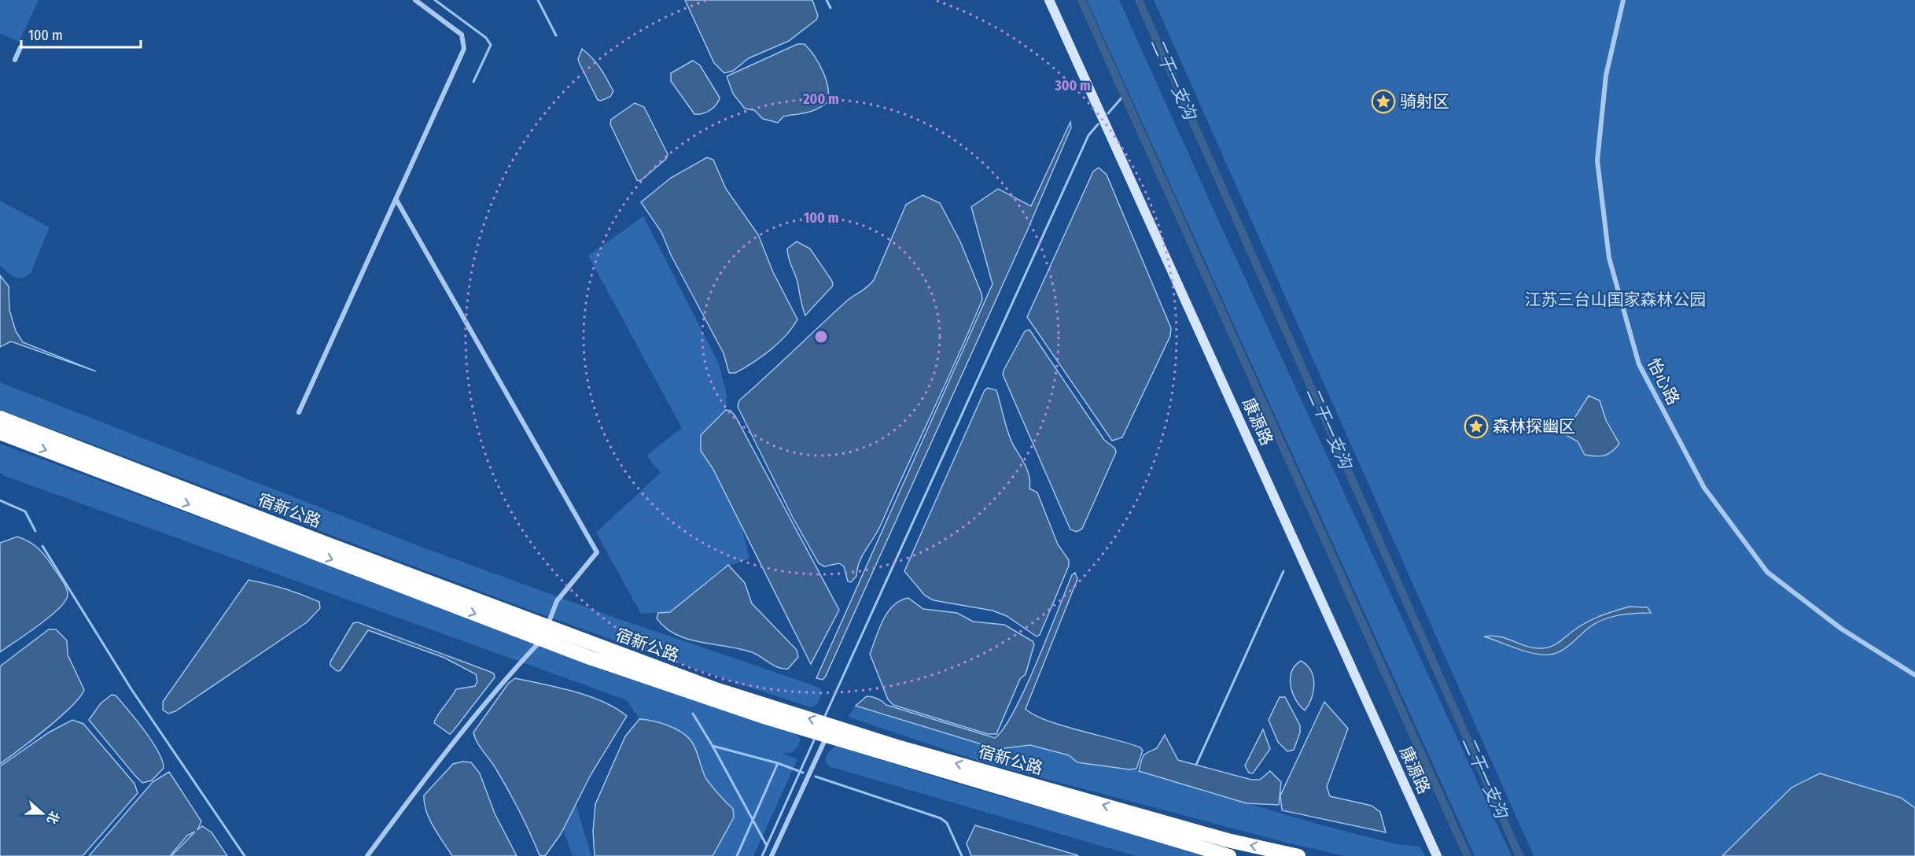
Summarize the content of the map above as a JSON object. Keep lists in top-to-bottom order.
{
  "streets": {
    "highway": ["宿新公路"],
    "street": ["怡心路", "康源路"]
  },
  "water": ["二干一支沟"],
  "parks": ["江苏三台山国家森林公园"],
  "places": {
    "place": ["骑射区", "森林探幽区"]
  },
  "scale_bar": "100 m",
  "north": "right",
  "rings": ["300 m", "200 m", "100 m"]
}
